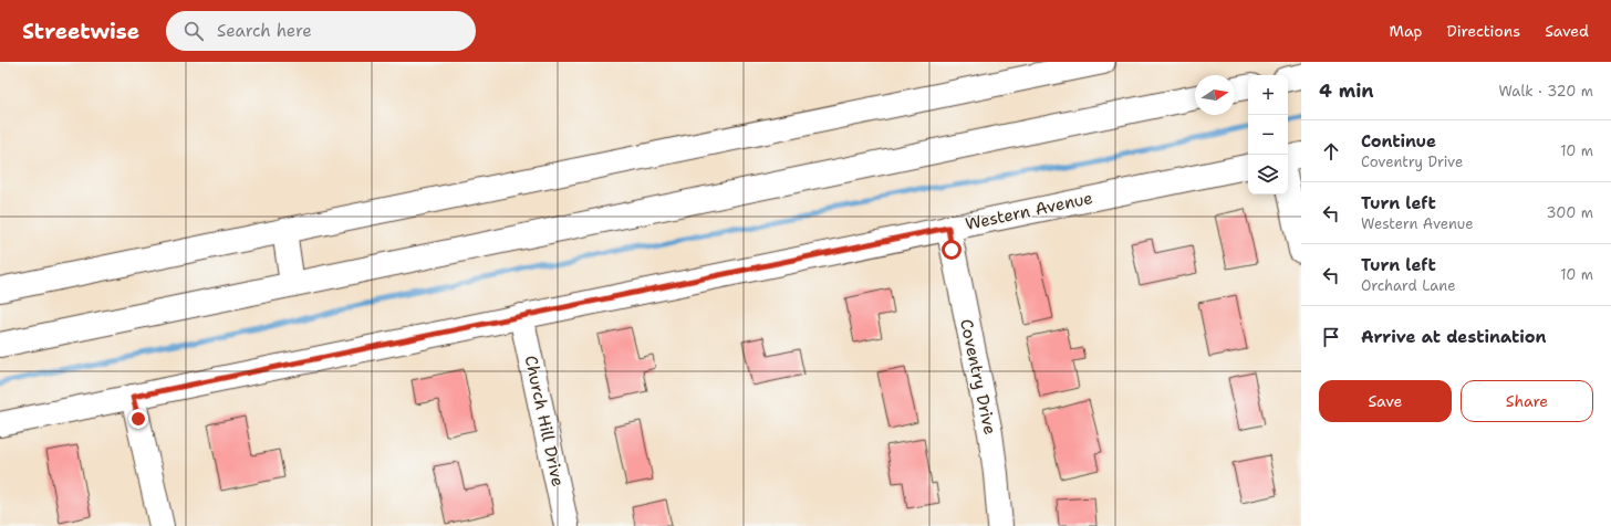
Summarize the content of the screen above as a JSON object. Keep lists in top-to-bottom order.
{
  "streets": {
    "main road": ["Western Avenue", "Coventry Drive", "Church Hill Drive"]
  },
  "crossings": [
    ["Western Avenue", "Coventry Drive"],
    ["Western Avenue", "Church Hill Drive"]
  ],
  "north": "right",
  "page": {
    "header": "Streetwise",
    "search": "Search here",
    "nav": ["Map", "Directions", "Saved"],
    "heading": ["4 min", "Walk · 320 m"],
    "map_buttons": ["+", "−"],
    "list": [
      ["Continue", "Coventry Drive", "10 m"],
      ["Turn left", "Western Avenue", "300 m"],
      ["Turn left", "Orchard Lane", "10 m"],
      "Arrive at destination"
    ],
    "buttons": ["Save", "Share"]
  }
}
